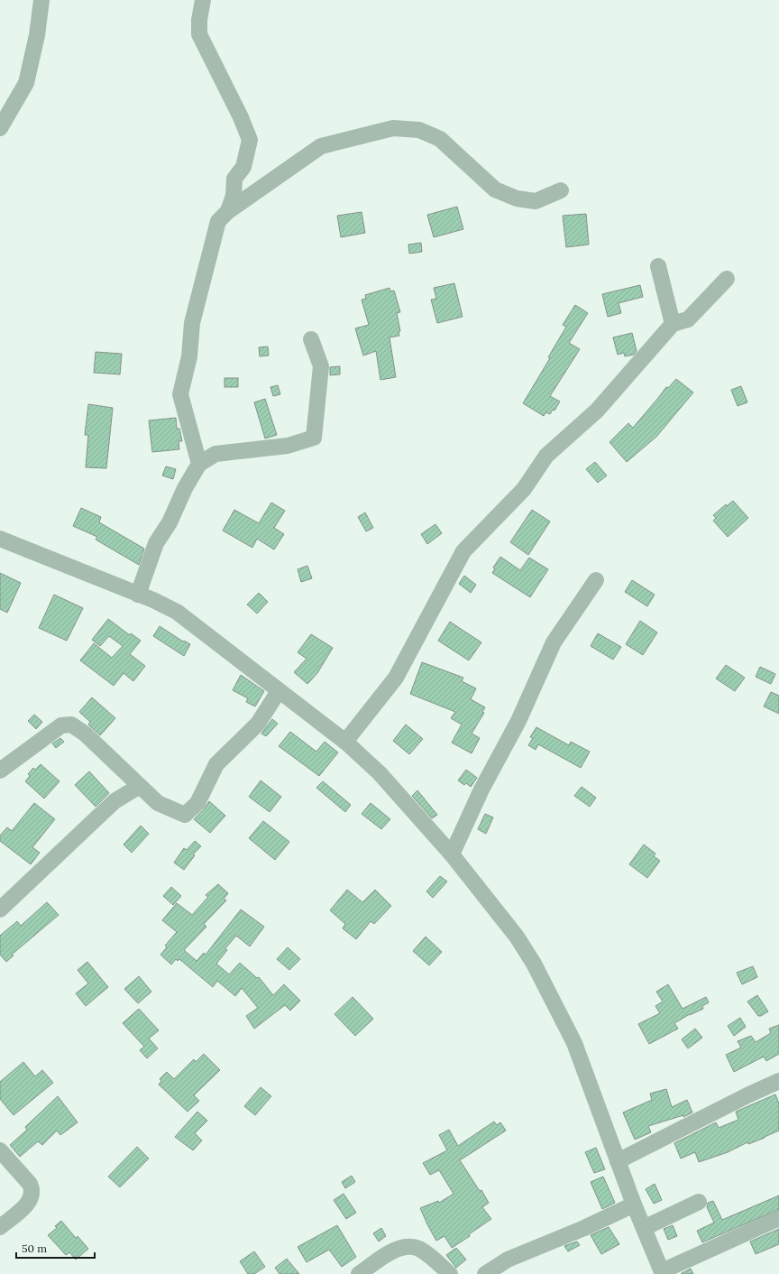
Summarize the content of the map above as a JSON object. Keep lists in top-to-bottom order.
{
  "scale_bar": "50 m"
}
